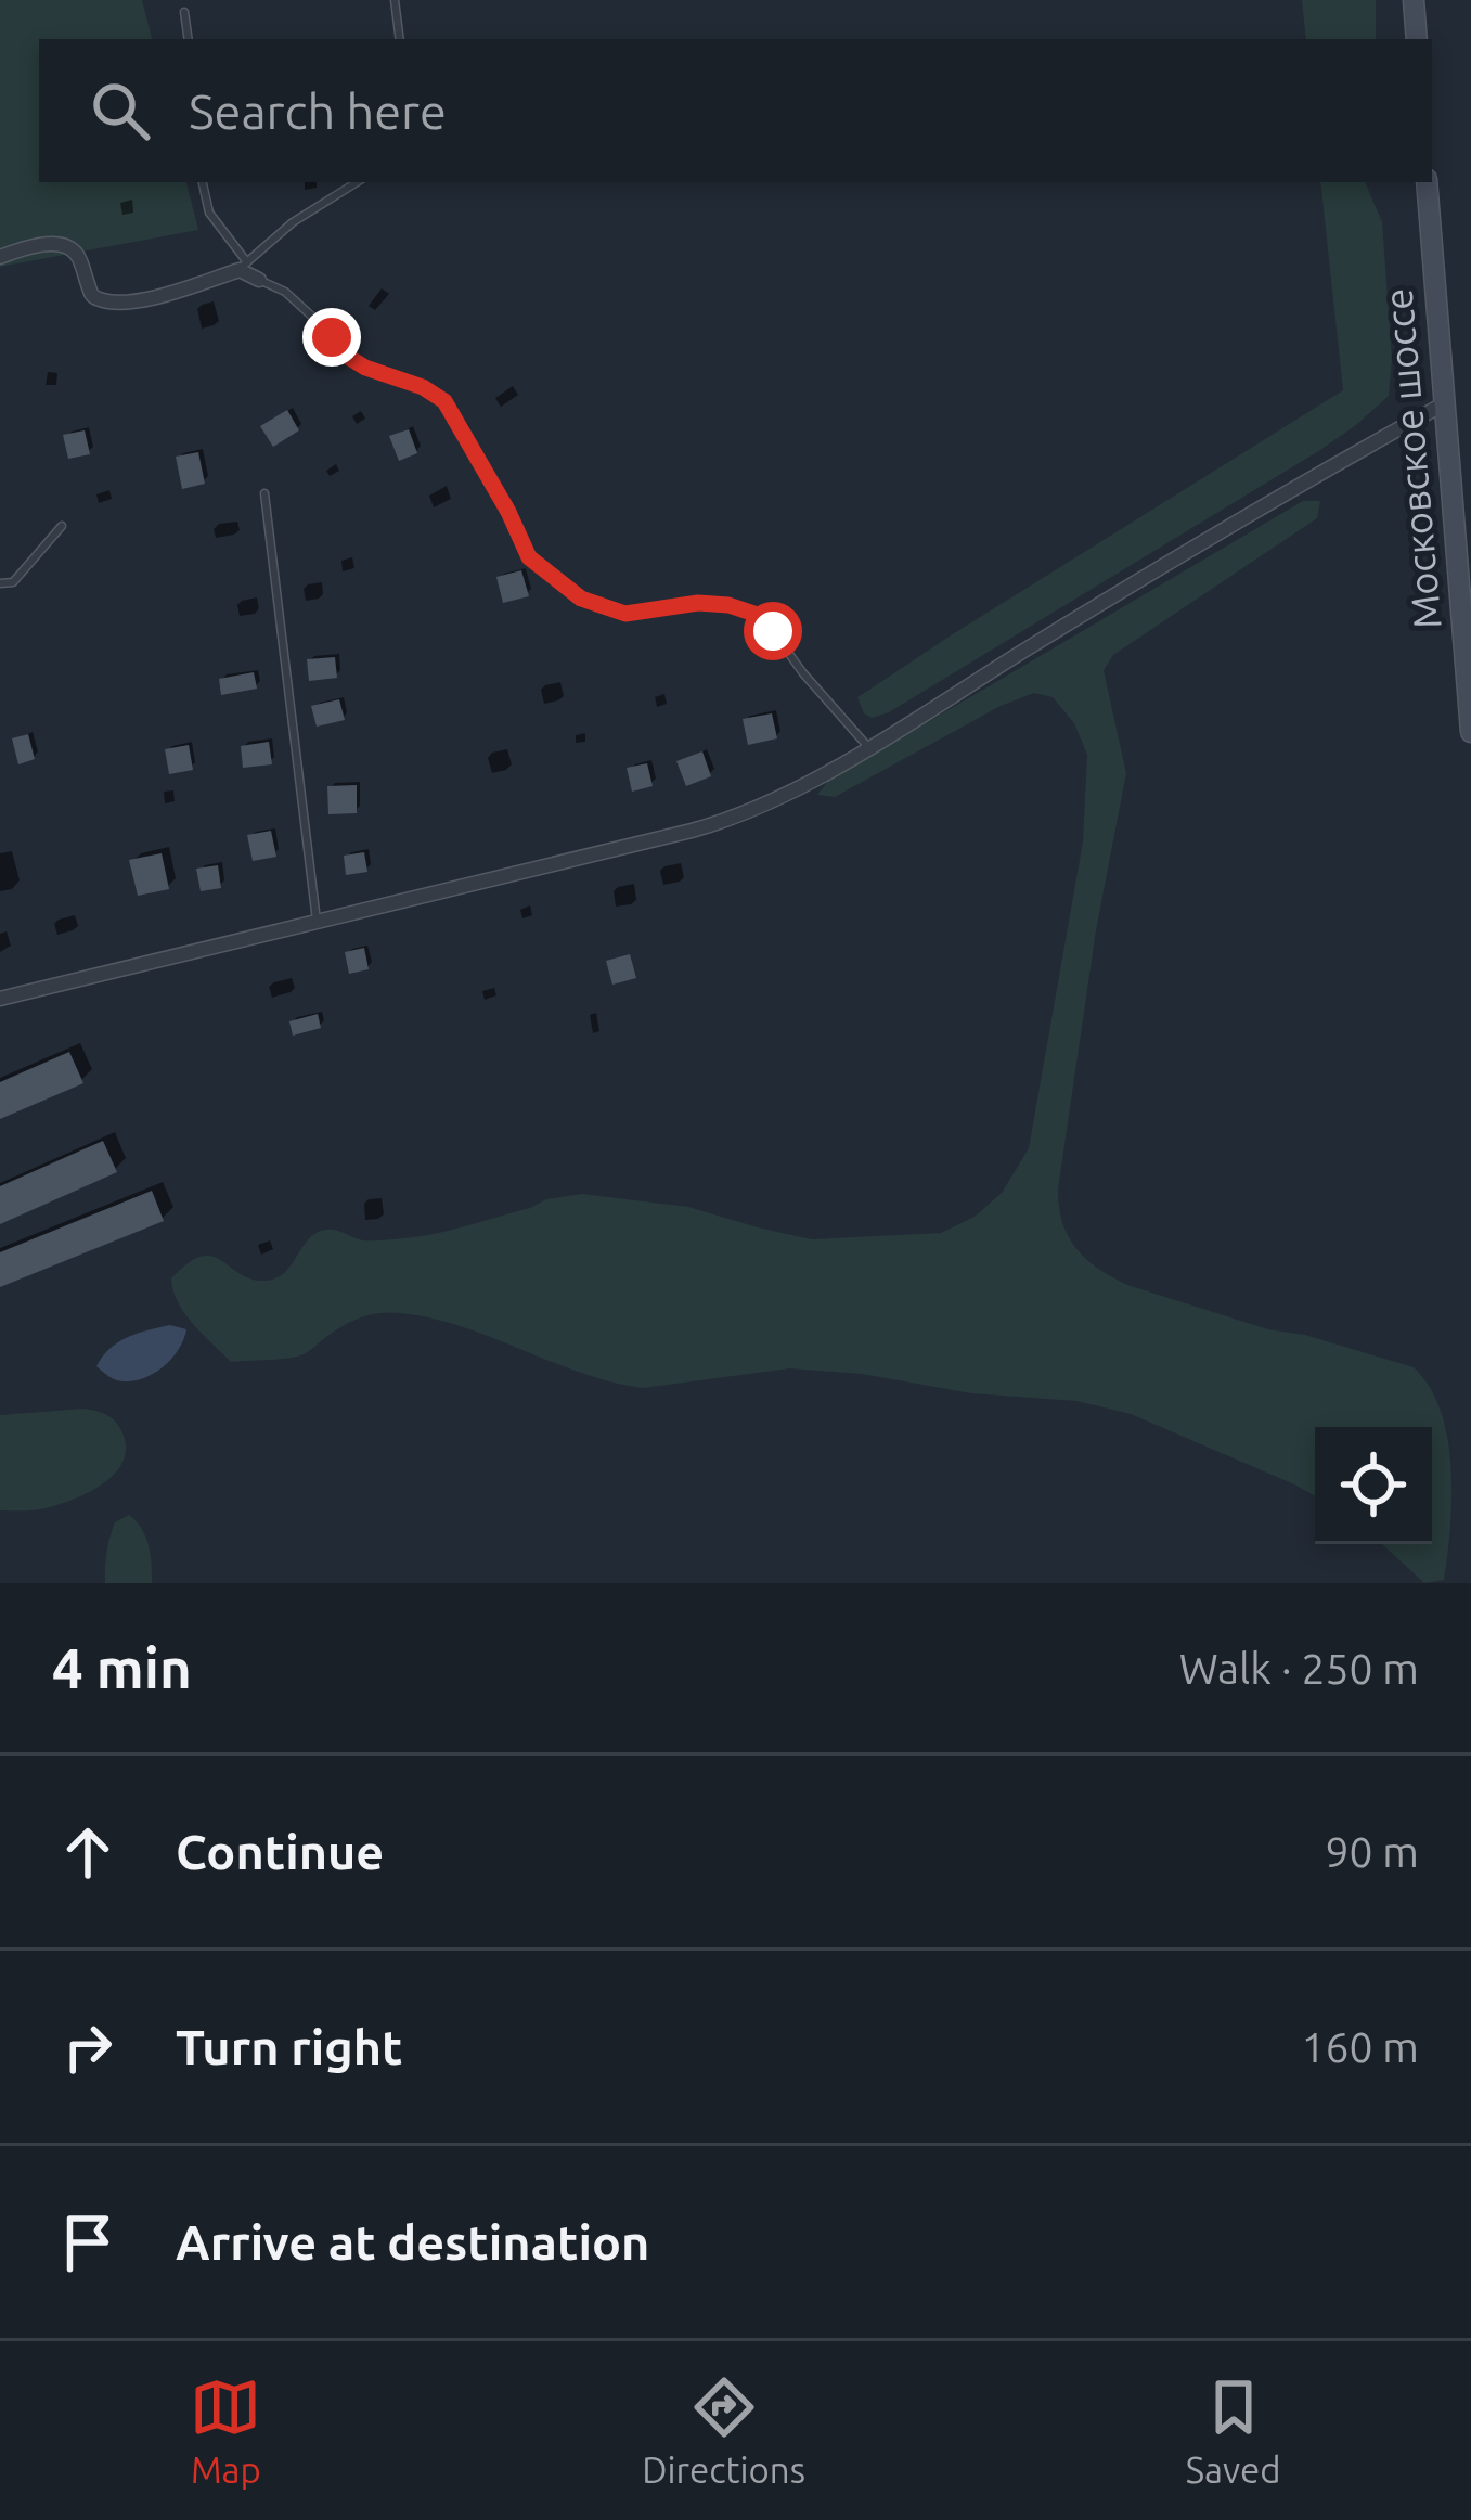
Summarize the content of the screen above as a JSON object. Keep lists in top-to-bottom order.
{
  "streets": {
    "main road": ["Московское шоссе"]
  },
  "page": {
    "search": "Search here",
    "heading": ["4 min", "Walk · 250 m"],
    "list": [
      ["Continue", "90 m"],
      ["Turn right", "160 m"],
      "Arrive at destination"
    ],
    "nav": ["Map", "Directions", "Saved"]
  }
}
